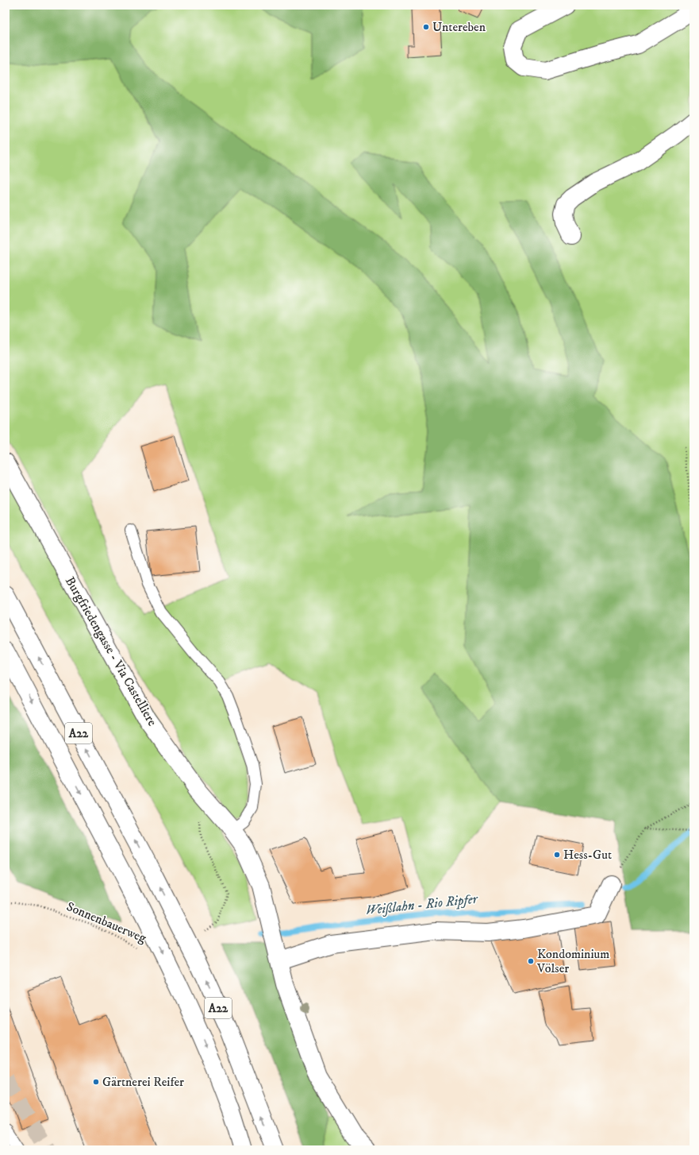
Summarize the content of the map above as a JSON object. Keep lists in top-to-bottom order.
{
  "streets": {
    "main road": ["Burgfriedengasse - Via Castelliere", "A22"],
    "path": ["Sonnenbauerweg"]
  },
  "water": ["Weißlahn - Rio Ripfer"],
  "places": [
    "Untereben",
    "Hess-Gut",
    "Kondominium Völser",
    "Gärtnerei Reifer"
  ]
}
